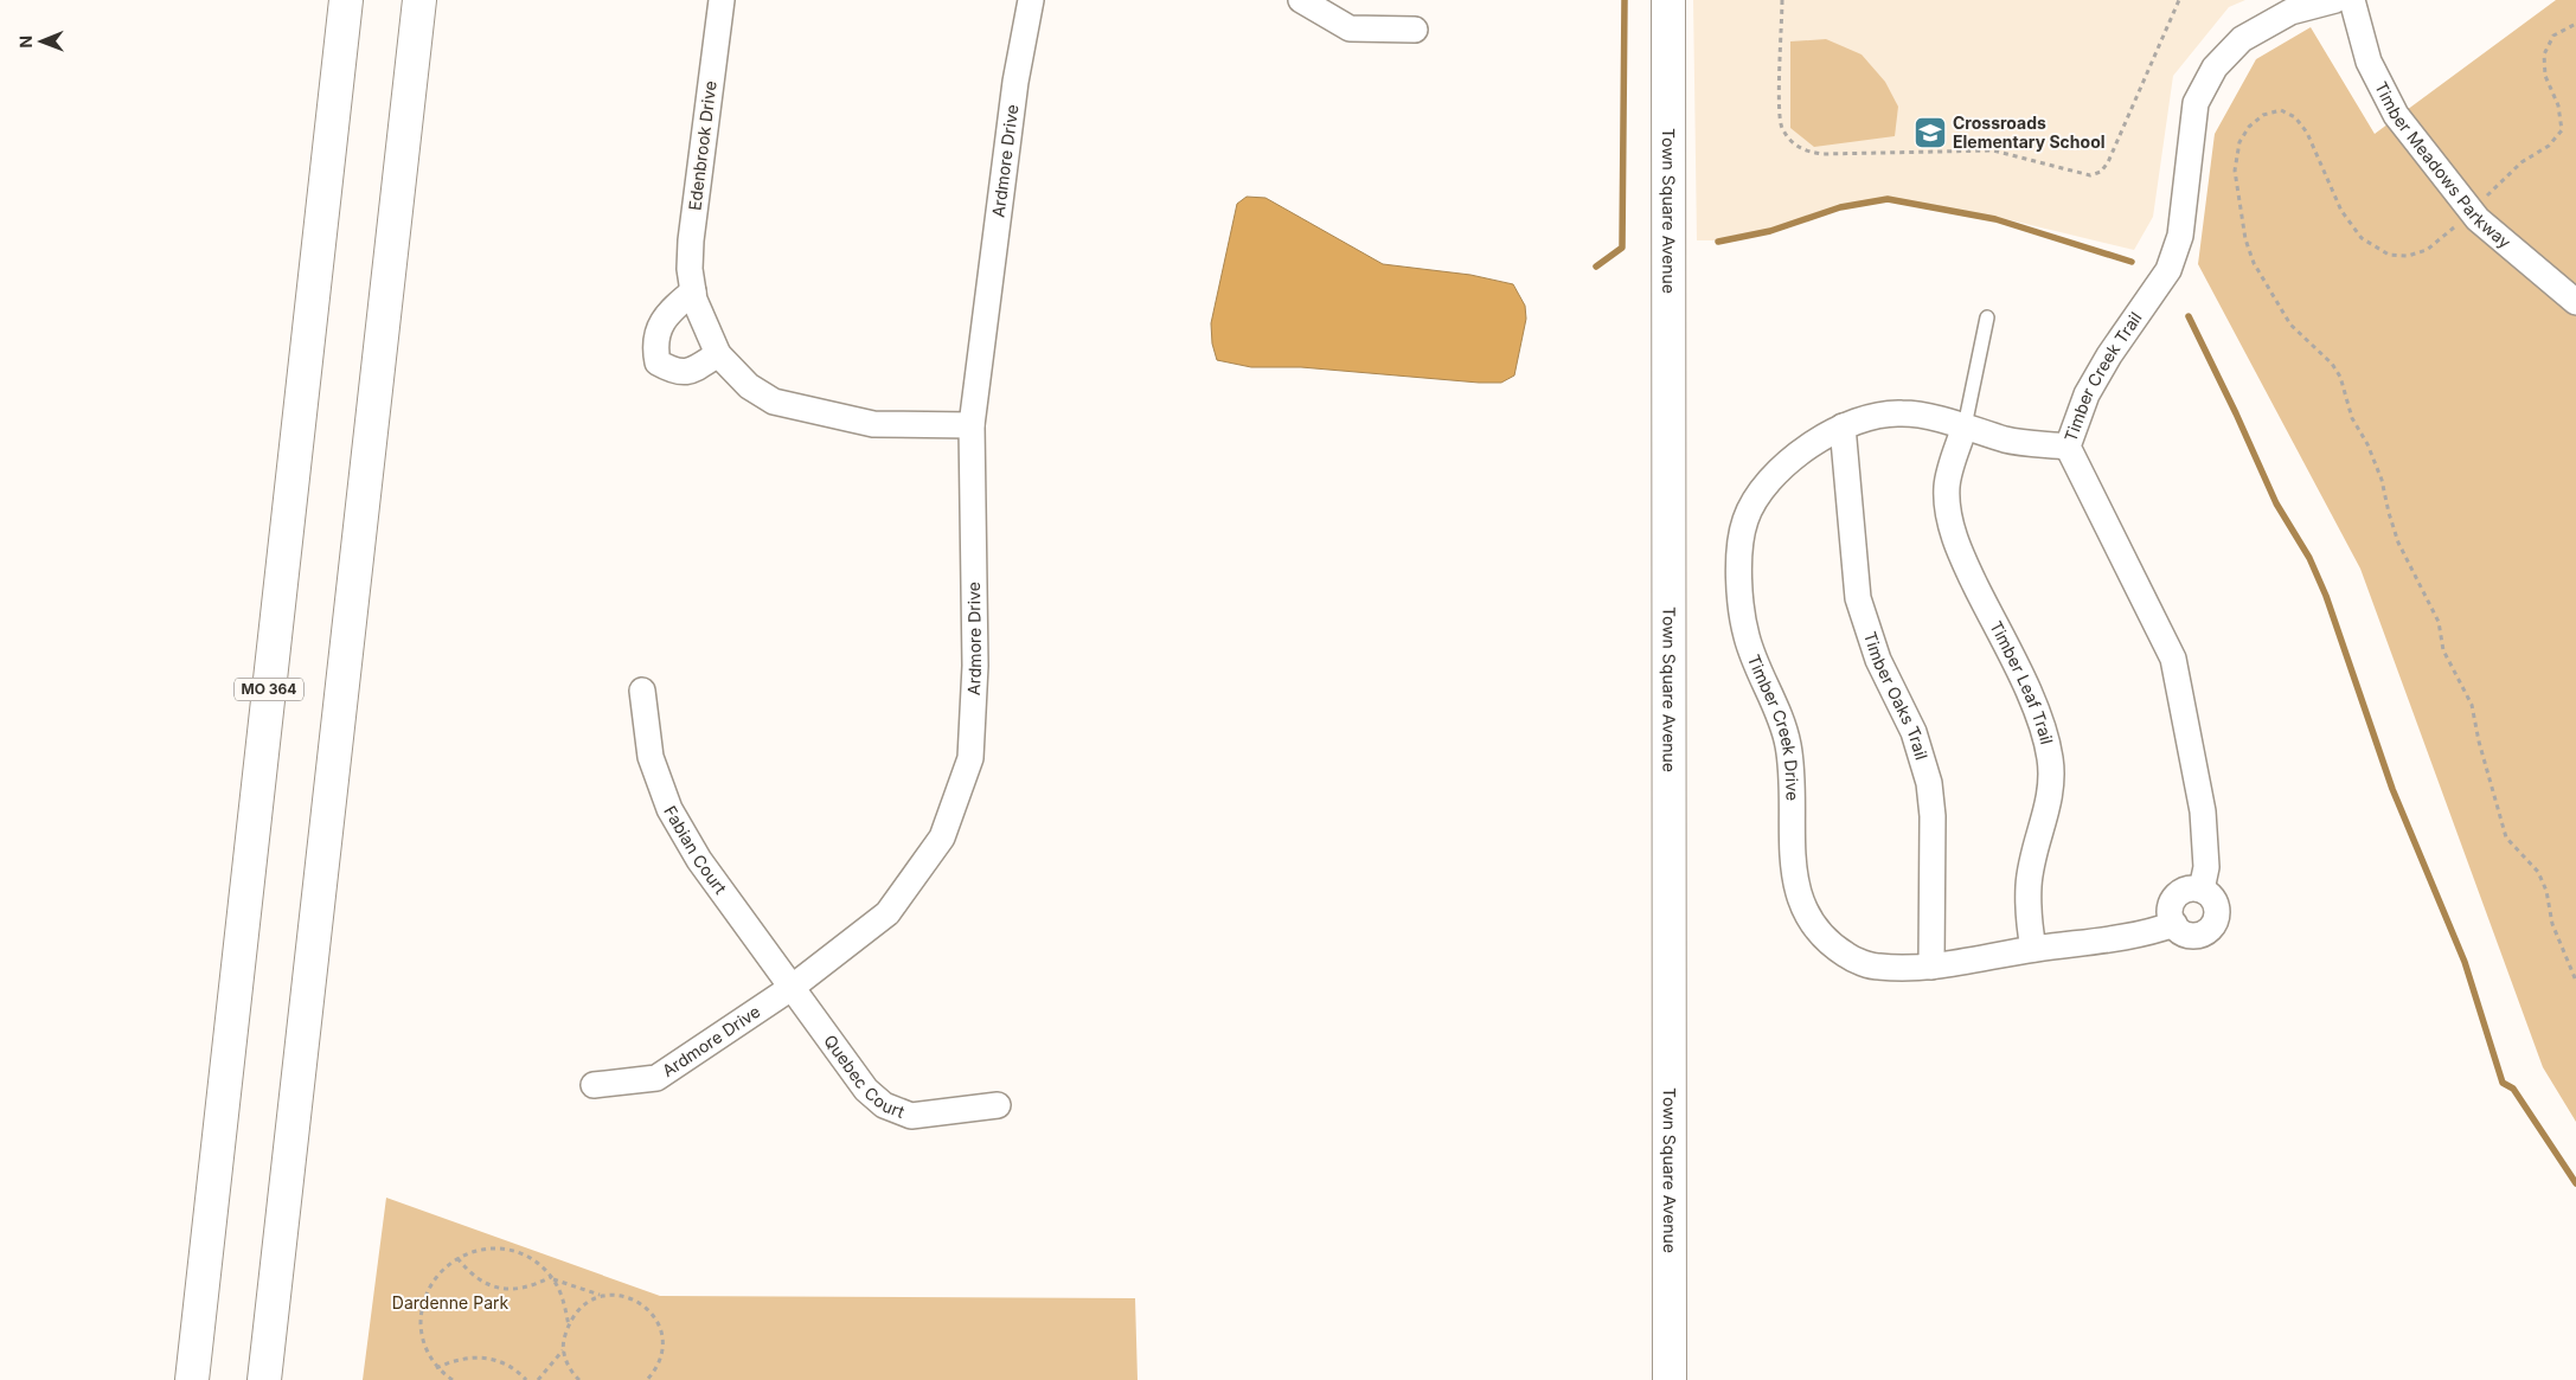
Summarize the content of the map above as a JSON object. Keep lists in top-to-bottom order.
{
  "streets": {
    "main road": ["Town Square Avenue", "MO 364"],
    "street": [
      "Edenbrook Drive",
      "Ardmore Drive",
      "Timber Meadows Parkway",
      "Timber Creek Trail",
      "Timber Leaf Trail",
      "Timber Oaks Trail",
      "Timber Creek Drive",
      "Fabian Court",
      "Quebec Court"
    ]
  },
  "crossings": [
    ["Edenbrook Drive", "Ardmore Drive"],
    ["Ardmore Drive", "Fabian Court"],
    ["Ardmore Drive", "Quebec Court"],
    ["Timber Creek Trail", "Timber Creek Drive"],
    ["Timber Leaf Trail", "Timber Creek Drive"],
    ["Timber Oaks Trail", "Timber Creek Drive"],
    ["Fabian Court", "Quebec Court"]
  ],
  "parks": ["Dardenne Park"],
  "places": {
    "school or university": ["Crossroads Elementary School"]
  },
  "north": "left"
}
